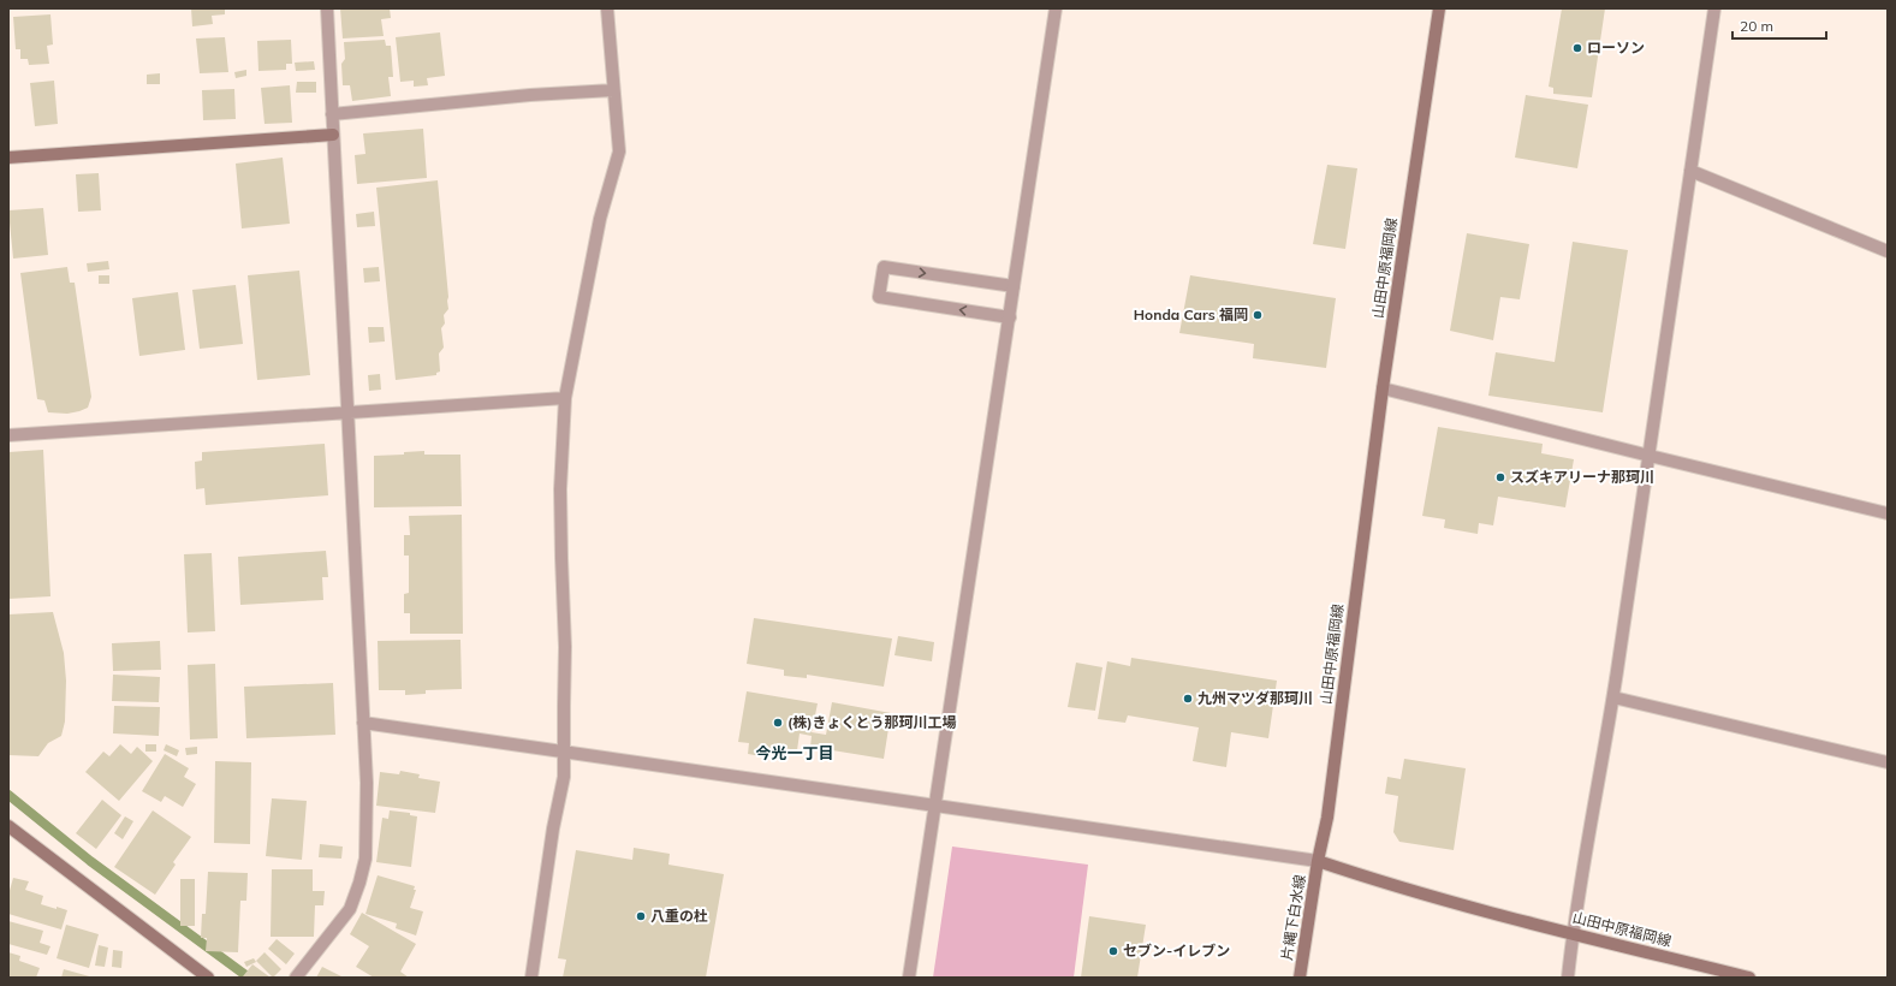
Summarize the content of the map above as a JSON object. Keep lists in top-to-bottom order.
{
  "streets": {
    "main road": ["山田中原福岡線", "片縄下白水線"]
  },
  "crossings": [
    ["山田中原福岡線", "片縄下白水線"]
  ],
  "districts": ["今光一丁目"],
  "places": [
    "ローソン",
    "Honda Cars 福岡",
    "スズキアリーナ那珂川",
    "九州マツダ那珂川",
    "(株)きょくとう那珂川工場",
    "八重の杜",
    "セブン-イレブン"
  ],
  "scale_bar": "20 m"
}
